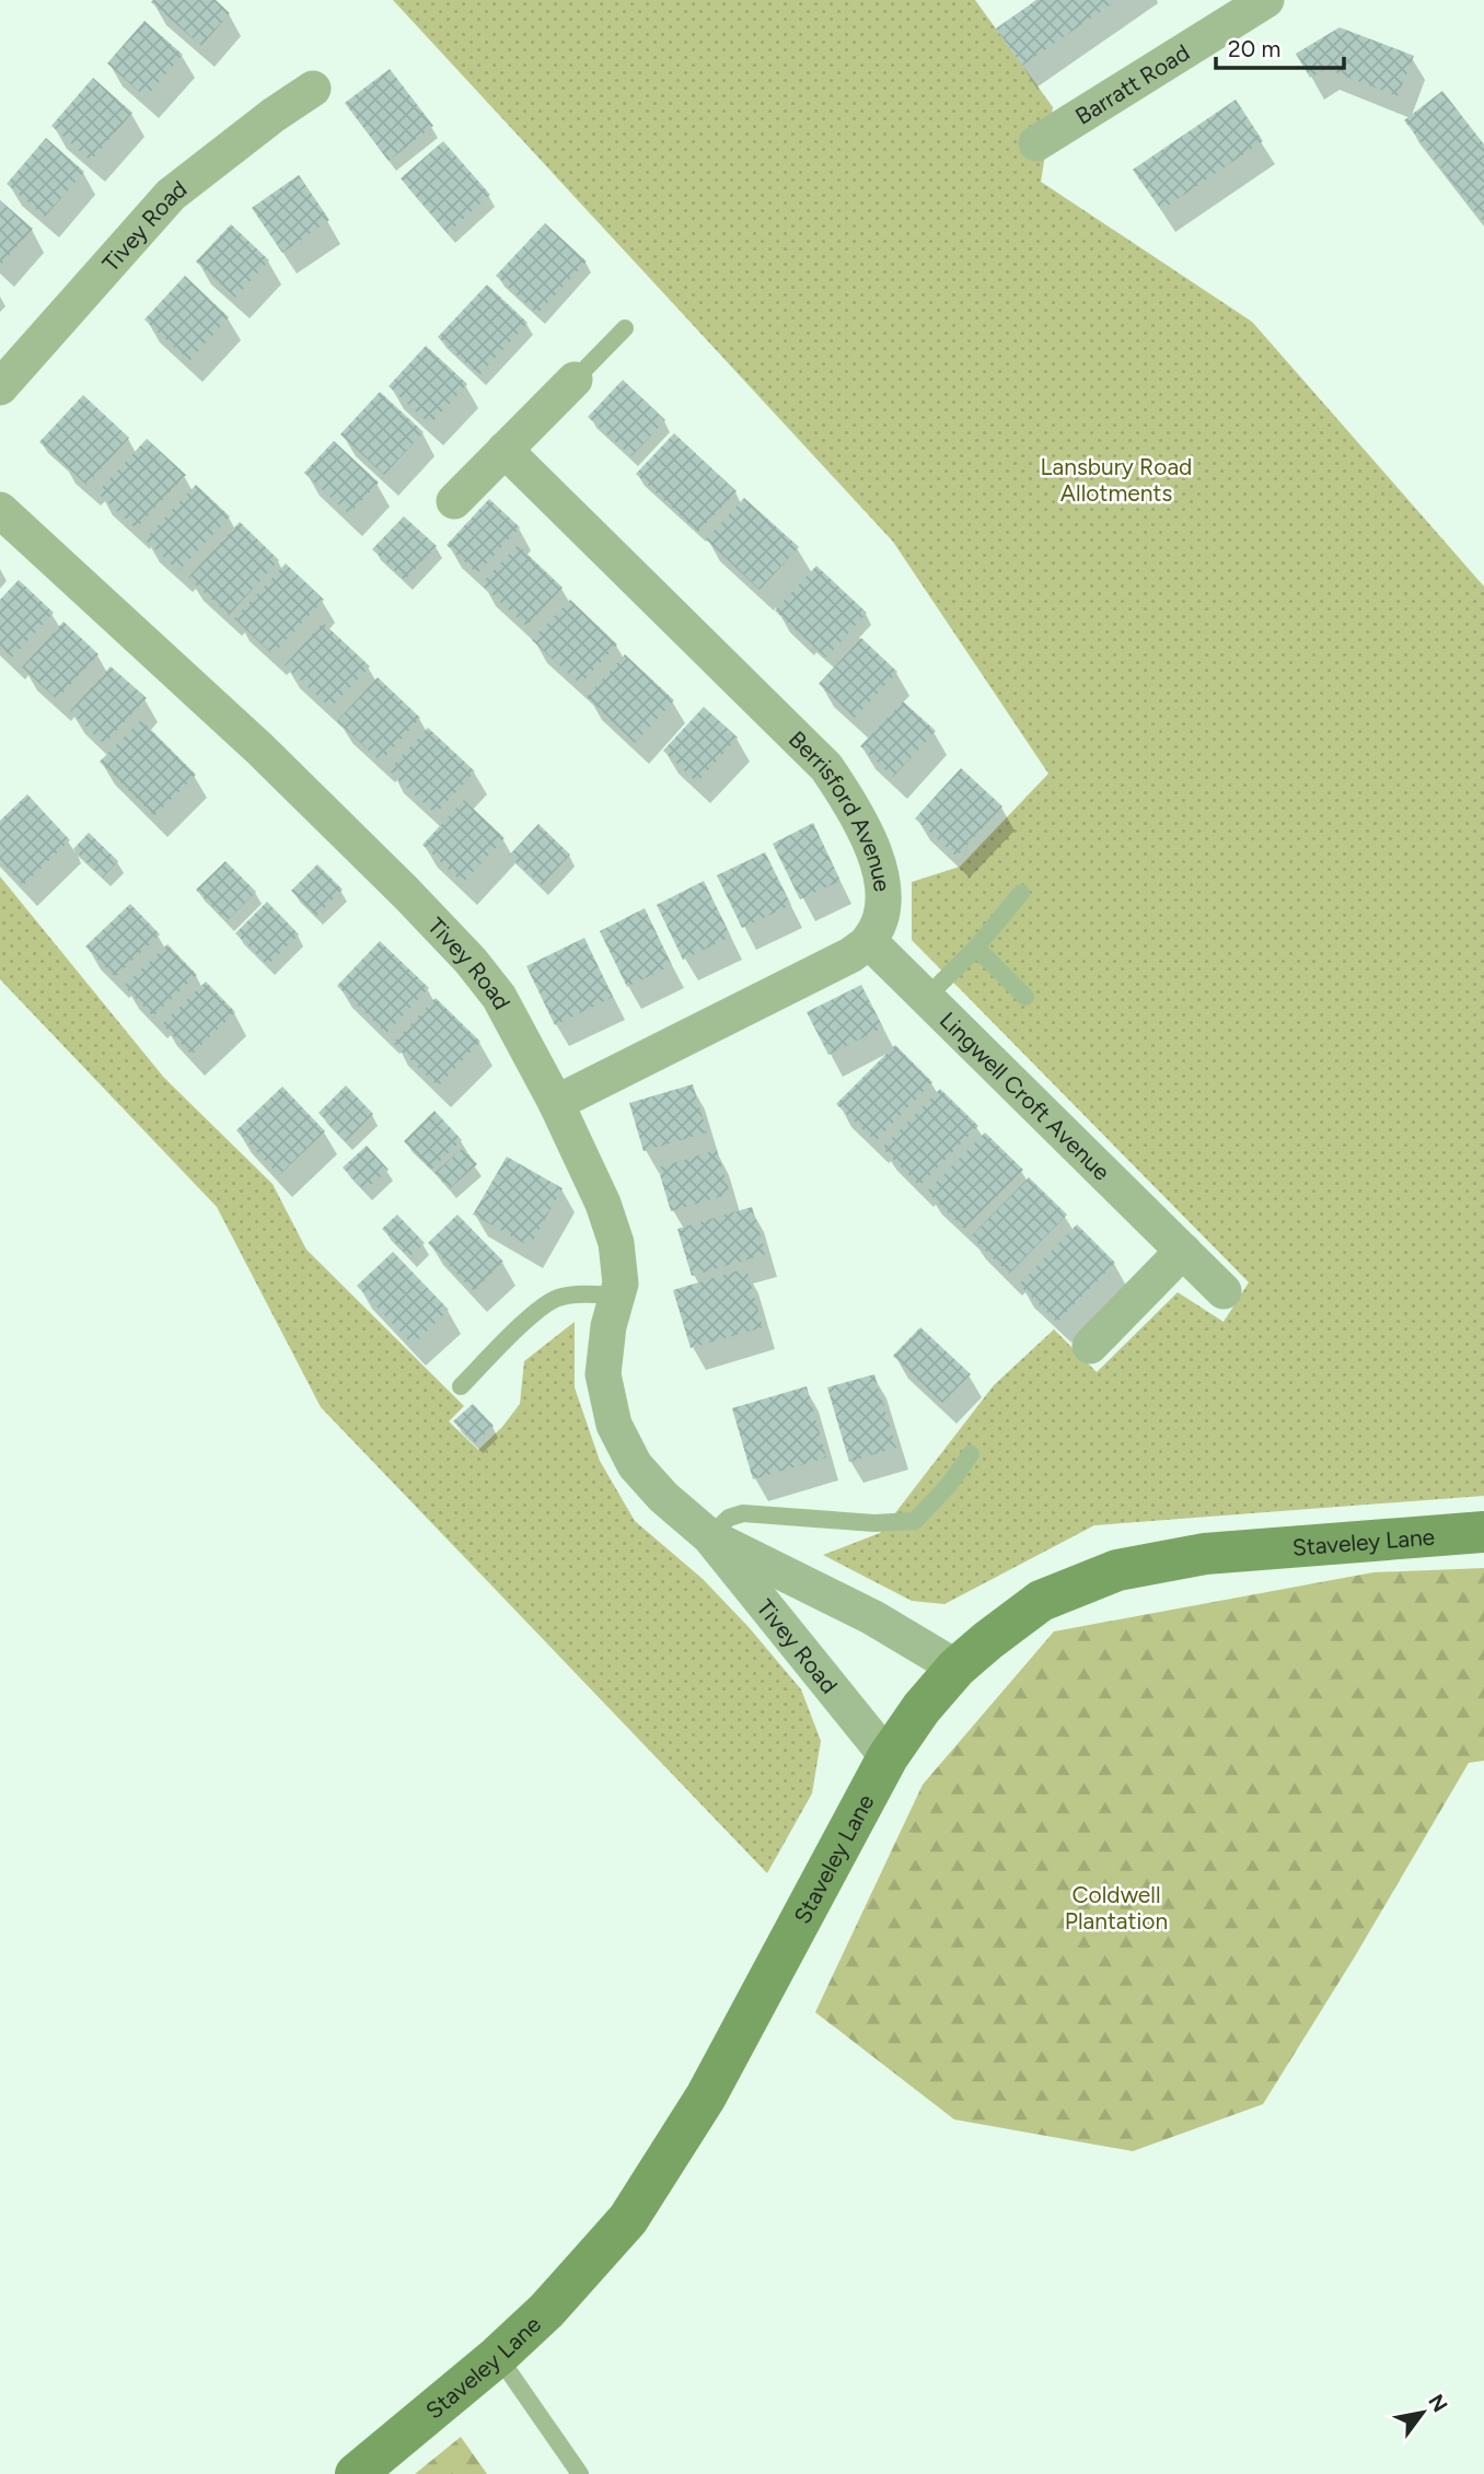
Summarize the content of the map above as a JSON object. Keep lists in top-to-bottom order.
{
  "streets": {
    "main road": ["Staveley Lane"],
    "street": [
      "Barratt Road",
      "Tivey Road",
      "Berrisford Avenue",
      "Lingwell Croft Avenue"
    ]
  },
  "crossings": [
    ["Tivey Road", "Staveley Lane"],
    ["Berrisford Avenue", "Lingwell Croft Avenue"]
  ],
  "parks": ["Lansbury Road Allotments", "Coldwell Plantation"],
  "scale_bar": "20 m",
  "north": "top right"
}
